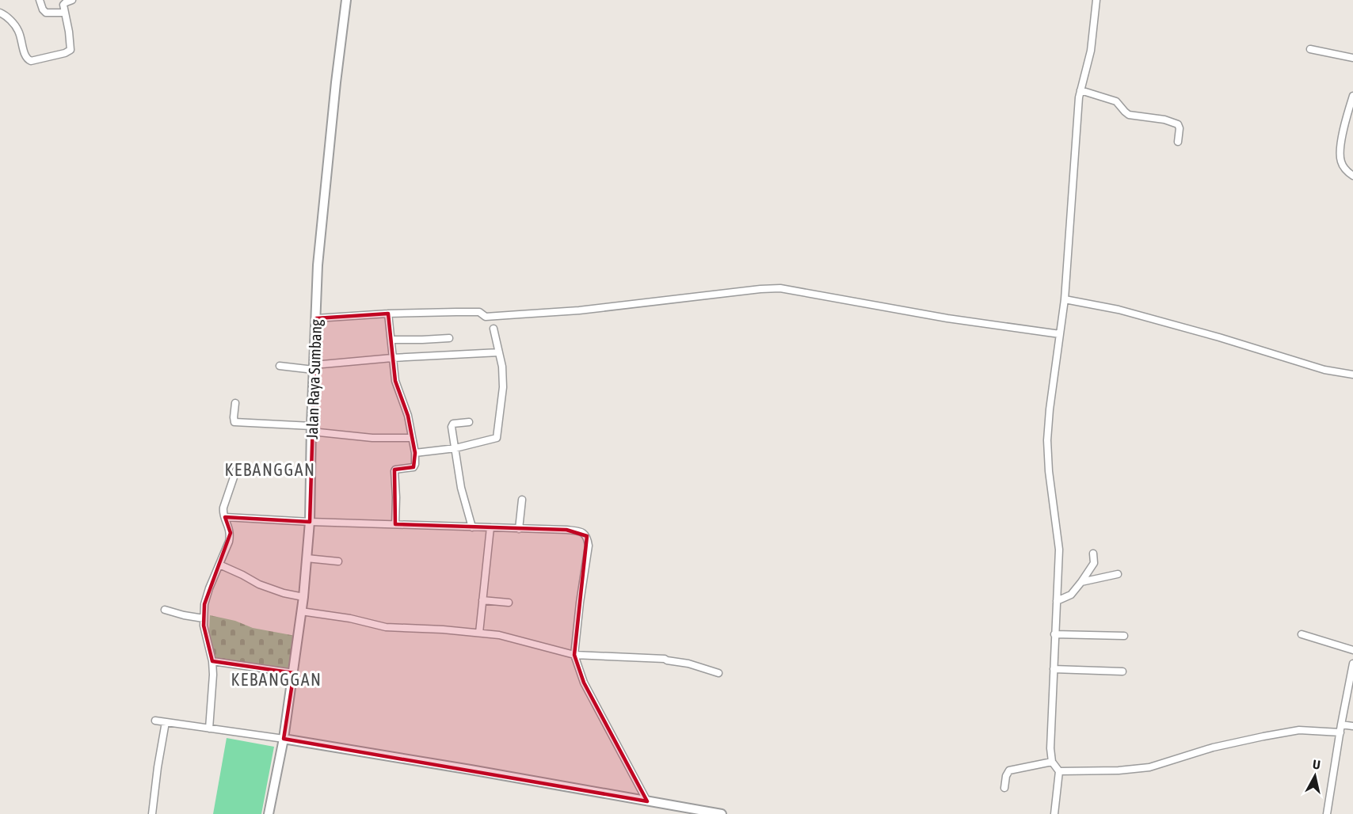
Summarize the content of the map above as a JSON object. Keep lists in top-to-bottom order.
{
  "streets": {
    "street": ["Jalan Raya Sumbang"]
  },
  "districts": ["KEBANGGAN", "KEBANGGAN"],
  "north": "top"
}
